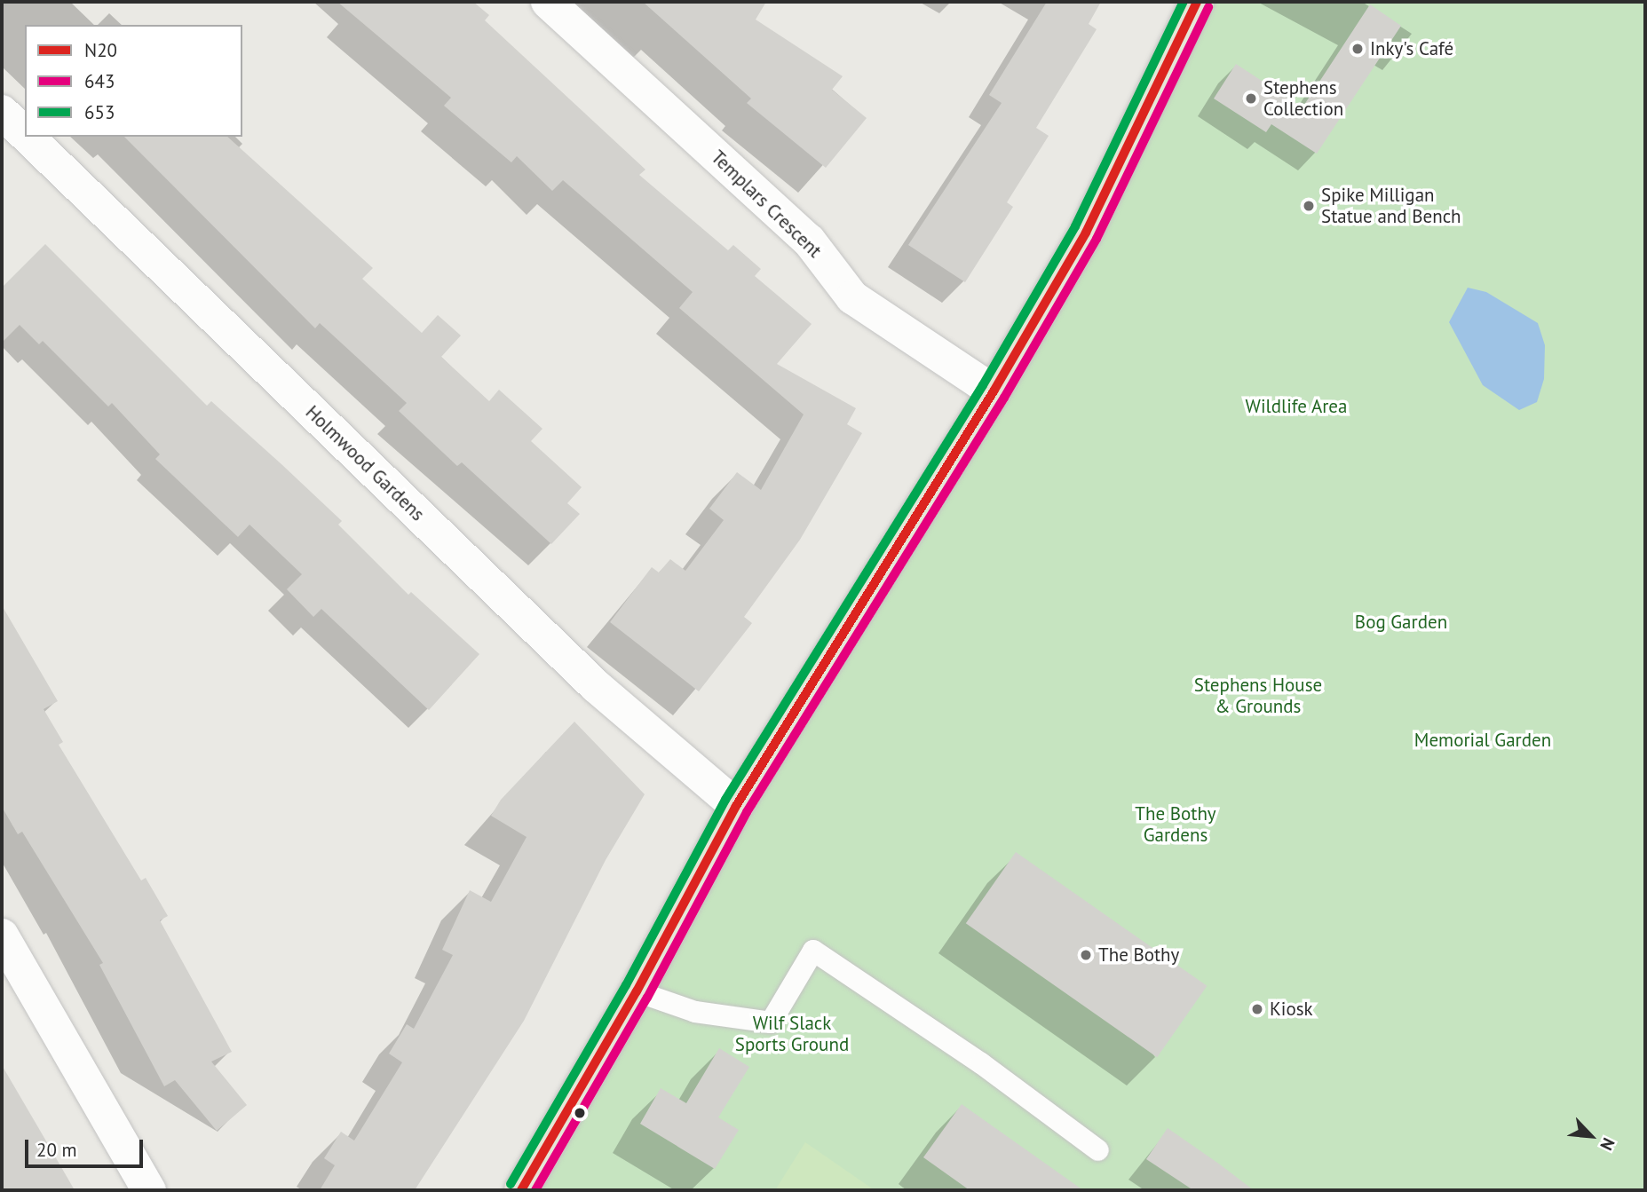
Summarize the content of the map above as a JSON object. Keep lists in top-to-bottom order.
{
  "streets": {
    "street": ["Templars Crescent", "Holmwood Gardens"]
  },
  "parks": [
    "Wildlife Area",
    "Bog Garden",
    "Stephens House & Grounds",
    "Memorial Garden",
    "The Bothy Gardens",
    "Wilf Slack Sports Ground"
  ],
  "places": [
    "Inky's Café",
    "Stephens Collection",
    "Spike Milligan Statue and Bench",
    "The Bothy",
    "Kiosk"
  ],
  "lines": ["transit line N20", "transit line 653", "transit line 643"],
  "legend": ["N20", "643", "653"],
  "scale_bar": "20 m",
  "north": "bottom right"
}
